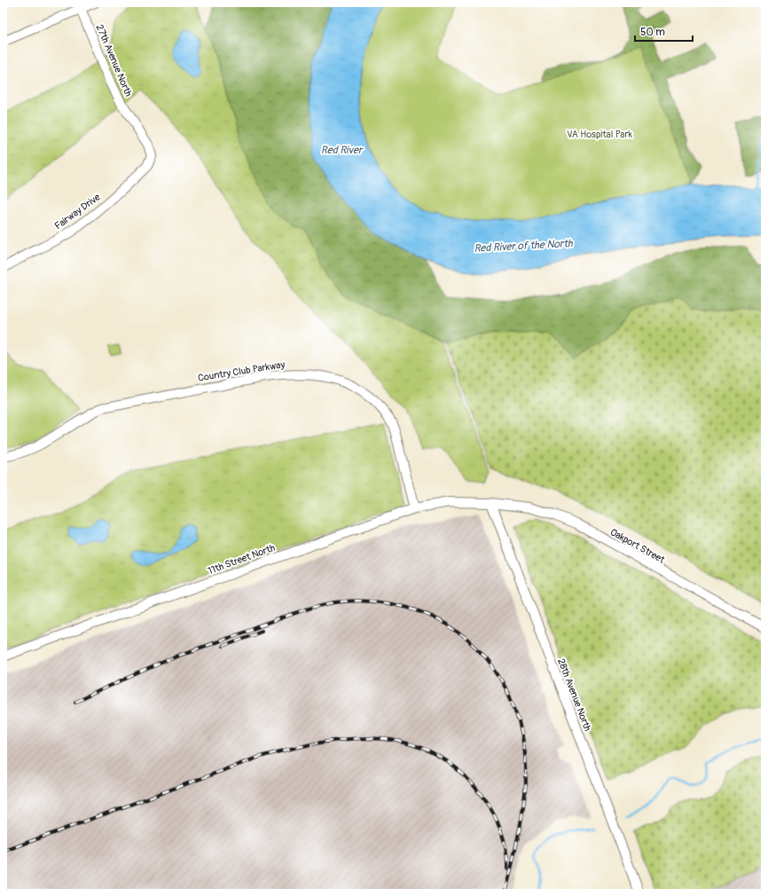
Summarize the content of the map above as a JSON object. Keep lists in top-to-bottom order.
{
  "streets": {
    "street": [
      "27th Avenue North",
      "Fairway Drive",
      "Country Club Parkway",
      "Oakport Street",
      "11th Street North",
      "28th Avenue North"
    ]
  },
  "crossings": [
    ["27th Avenue North", "Fairway Drive"],
    ["Country Club Parkway", "11th Street North"],
    ["Oakport Street", "11th Street North"],
    ["Oakport Street", "28th Avenue North"],
    ["11th Street North", "28th Avenue North"]
  ],
  "water": ["Red River", "Red River of the North"],
  "parks": ["VA Hospital Park"],
  "scale_bar": "50 m"
}
